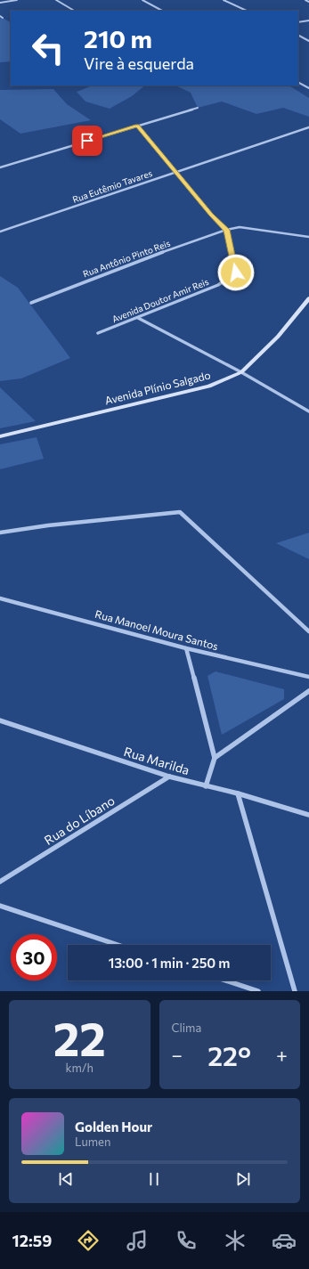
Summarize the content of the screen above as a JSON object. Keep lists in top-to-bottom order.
{
  "streets": {
    "street": [
      "Rua Eutêmio Tavares",
      "Rua Antônio Pinto Reis",
      "Avenida Doutor Amir Reis",
      "Avenida Plínio Salgado",
      "Rua Manoel Moura Santos",
      "Rua Marilda",
      "Rua do Líbano"
    ]
  },
  "crossings": [
    ["Rua Antônio Pinto Reis", "Avenida Doutor Amir Reis"],
    ["Rua Marilda", "Rua do Líbano"]
  ],
  "page": {
    "turn": ["210 m", "Vire à esquerda"],
    "limit": "30",
    "trip": "13:00 · 1 min · 250 m",
    "tile": [
      ["22", "km/h"],
      "Clima"
    ],
    "heat": ["−", "22°", "+"],
    "song": ["Golden Hour", "Lumen"],
    "tabs": "12:59"
  }
}
